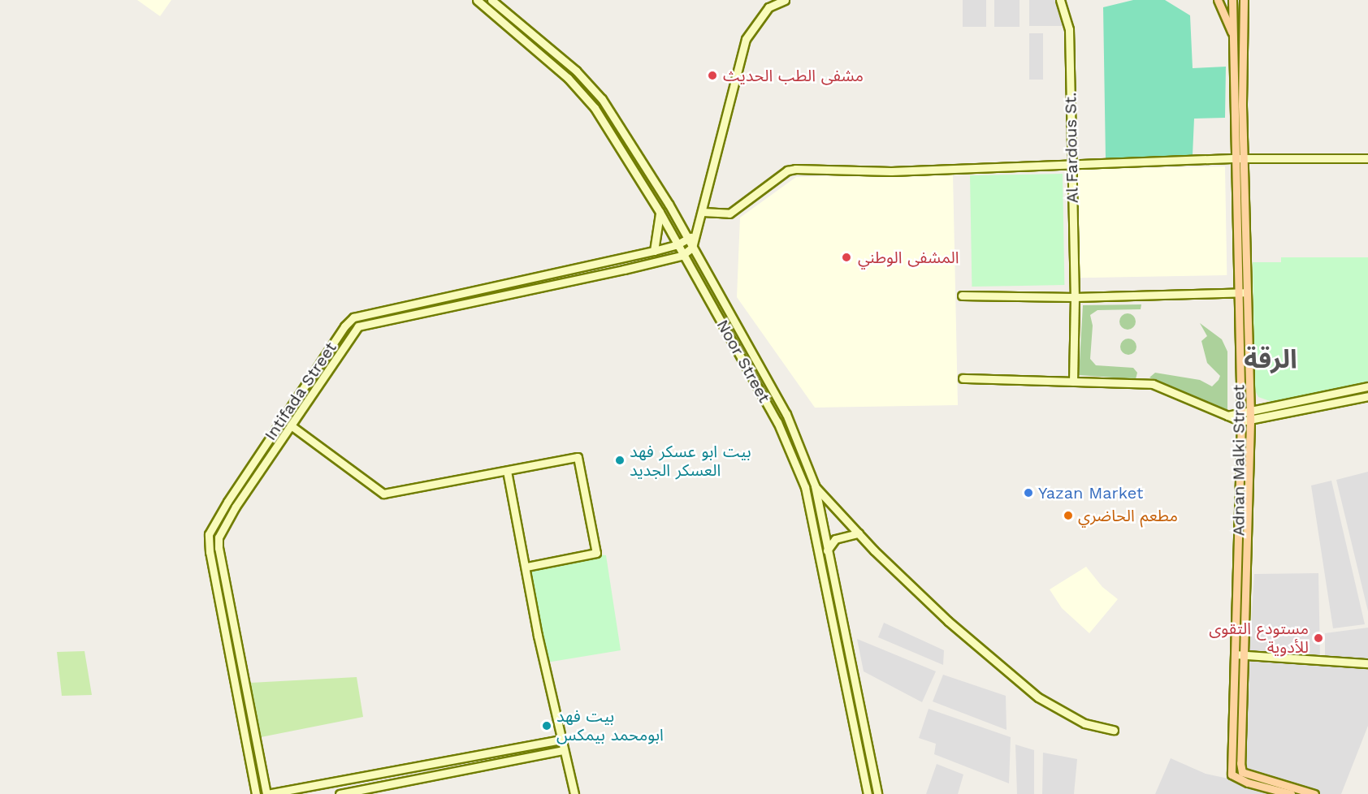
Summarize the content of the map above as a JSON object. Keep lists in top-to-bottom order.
{
  "streets": {
    "main road": [
      "Al Fardous St.",
      "Noor Street",
      "Intifada Street",
      "Adnan Malki Street"
    ]
  },
  "crossings": [
    ["Noor Street", "Intifada Street"]
  ],
  "districts": ["الرقة"],
  "places": [
    "مشفى الطب الحديث",
    "المشفى الوطني",
    "بيت ابو عسكر فهد العسكر الجديد",
    "Yazan Market",
    "مطعم الحاضري",
    "مستودع التقوى للأدوية",
    "بيت فهد ابومحمد بيمكس"
  ]
}
